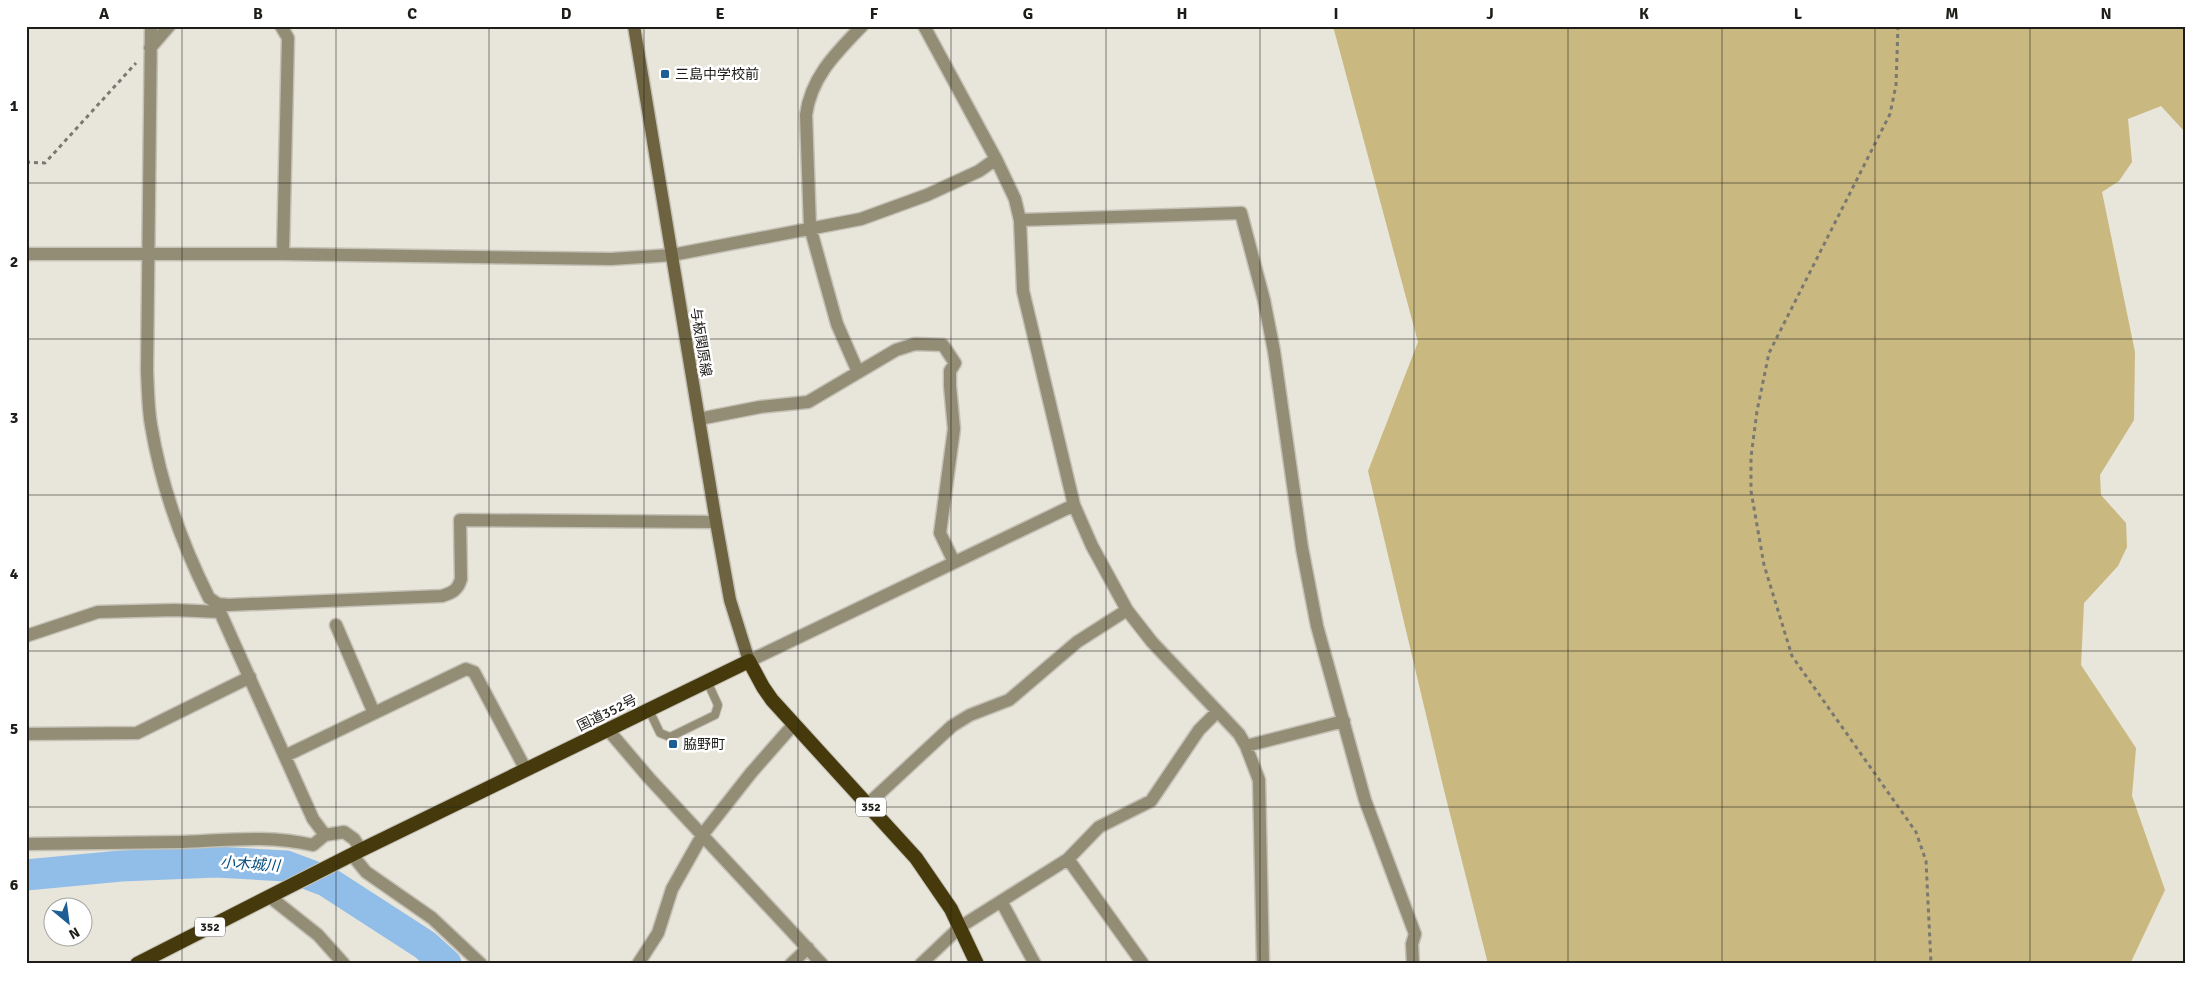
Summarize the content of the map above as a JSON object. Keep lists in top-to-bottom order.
{
  "streets": {
    "highway": ["国道352号", "352"],
    "main road": ["与板関原線"]
  },
  "crossings": [
    ["与板関原線", "国道352号"],
    ["与板関原線", "352"],
    ["国道352号", "352"]
  ],
  "water": ["小木城川"],
  "places": {
    "transit": ["三島中学校前", "脇野町"]
  },
  "north": "bottom right",
  "grid": {
    "columns": [
      "A",
      "B",
      "C",
      "D",
      "E",
      "F",
      "G",
      "H",
      "I",
      "J",
      "K",
      "L",
      "M",
      "N"
    ],
    "rows": [
      "1",
      "2",
      "3",
      "4",
      "5",
      "6"
    ]
  }
}
